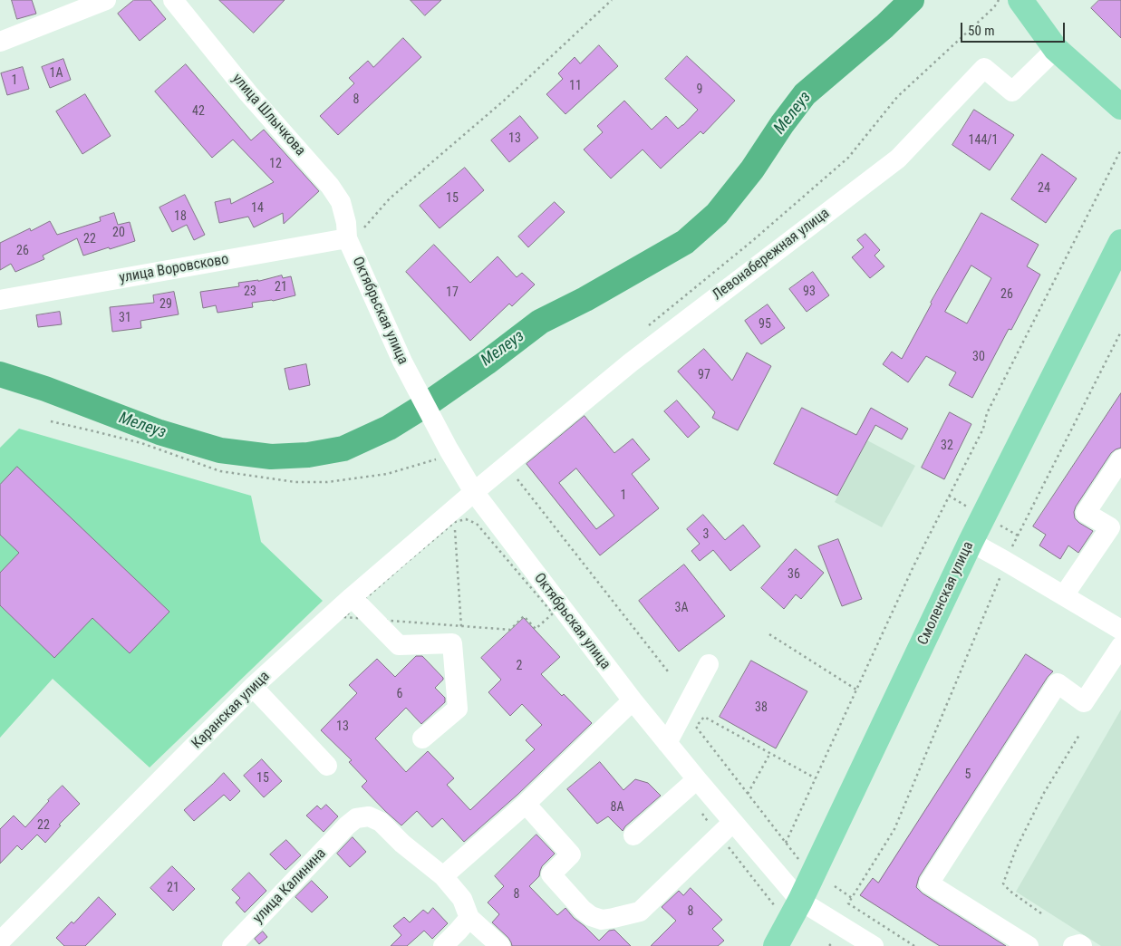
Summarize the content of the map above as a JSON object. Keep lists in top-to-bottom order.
{
  "streets": {
    "main road": ["Смоленская улица"],
    "street": [
      "улица Шлычкова",
      "Левонабережная улица",
      "улица Воровсково",
      "Октябрьская улица",
      "Каранская улица",
      "улица Калинина"
    ]
  },
  "crossings": [
    ["улица Шлычкова", "улица Воровсково"],
    ["улица Шлычкова", "Октябрьская улица"],
    ["Левонабережная улица", "Октябрьская улица"],
    ["Левонабережная улица", "Каранская улица"],
    ["улица Воровсково", "Октябрьская улица"],
    ["Октябрьская улица", "Смоленская улица"],
    ["Октябрьская улица", "Каранская улица"]
  ],
  "water": ["Мелеуз"],
  "house_numbers": [
    "1А",
    "1",
    "11",
    "9",
    "8",
    "42",
    "13",
    "144/1",
    "12",
    "24",
    "15",
    "14",
    "18",
    "20",
    "22",
    "26",
    "21",
    "23",
    "93",
    "17",
    "26",
    "29",
    "31",
    "95",
    "30",
    "97",
    "32",
    "1",
    "3",
    "36",
    "3А",
    "2",
    "6",
    "38",
    "13",
    "5",
    "15",
    "8А",
    "22",
    "21",
    "8",
    "8"
  ],
  "scale_bar": "50 m"
}
